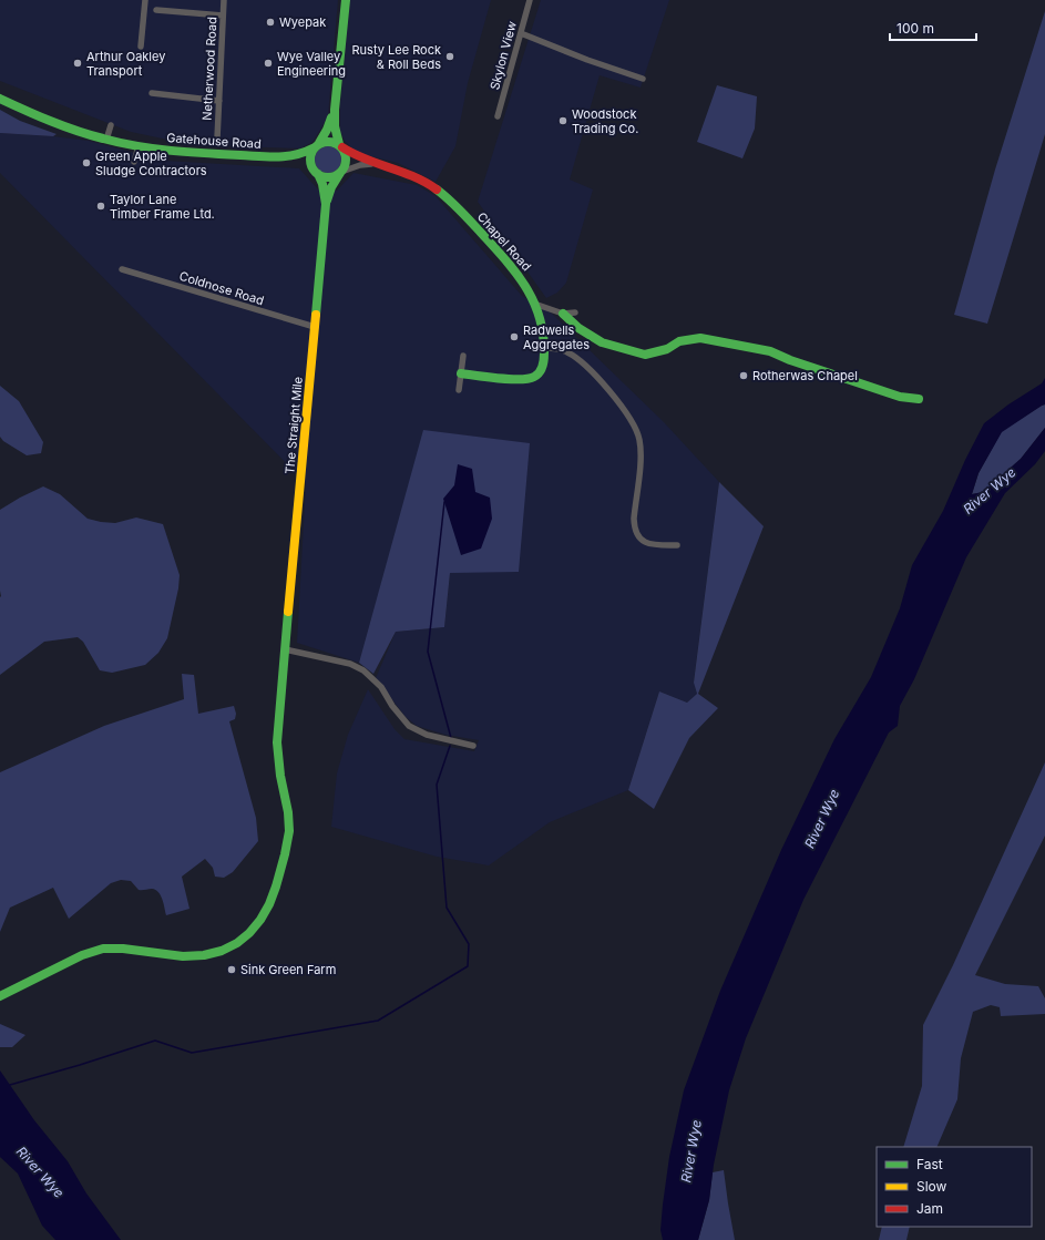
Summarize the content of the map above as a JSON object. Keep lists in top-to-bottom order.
{
  "streets": {
    "main road": ["Gatehouse Road", "Chapel Road", "The Straight Mile"],
    "street": ["Skylon View", "Netherwood Road", "Coldnose Road"]
  },
  "crossings": [
    ["Gatehouse Road", "Chapel Road"],
    ["Gatehouse Road", "The Straight Mile"],
    ["Chapel Road", "The Straight Mile"],
    ["Coldnose Road", "The Straight Mile"]
  ],
  "water": ["River Wye"],
  "places": [
    "Wyepak",
    "Rusty Lee Rock & Roll Beds",
    "Arthur Oakley Transport",
    "Wye Valley Engineering",
    "Woodstock Trading Co.",
    "Green Apple Sludge Contractors",
    "Taylor Lane Timber Frame Ltd.",
    "Radwells Aggregates",
    "Rotherwas Chapel",
    "Sink Green Farm"
  ],
  "legend": ["Fast", "Slow", "Jam"],
  "scale_bar": "100 m"
}
